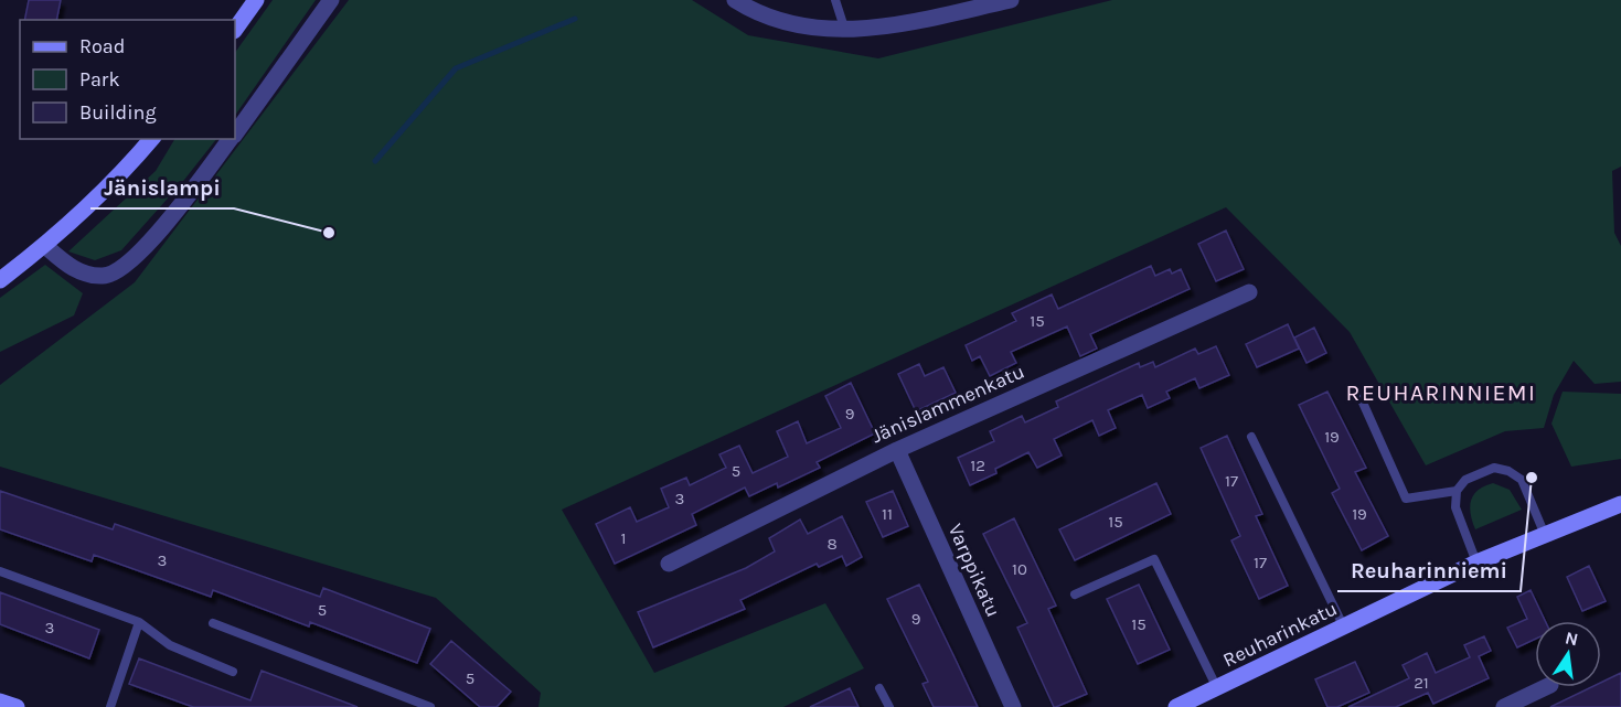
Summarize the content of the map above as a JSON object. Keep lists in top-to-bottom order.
{
  "streets": {
    "street": ["Jänislammenkatu", "Varppikatu", "Reuharinkatu"]
  },
  "crossings": [
    ["Jänislammenkatu", "Varppikatu"]
  ],
  "districts": ["REUHARINNIEMI"],
  "places": ["Jänislampi", "Reuharinniemi"],
  "house_numbers": [
    "15",
    "9",
    "19",
    "12",
    "5",
    "17",
    "3",
    "11",
    "19",
    "15",
    "1",
    "8",
    "3",
    "17",
    "10",
    "5",
    "9",
    "15",
    "3",
    "5",
    "21"
  ],
  "legend": ["Road", "Park", "Building"],
  "north": "top"
}
